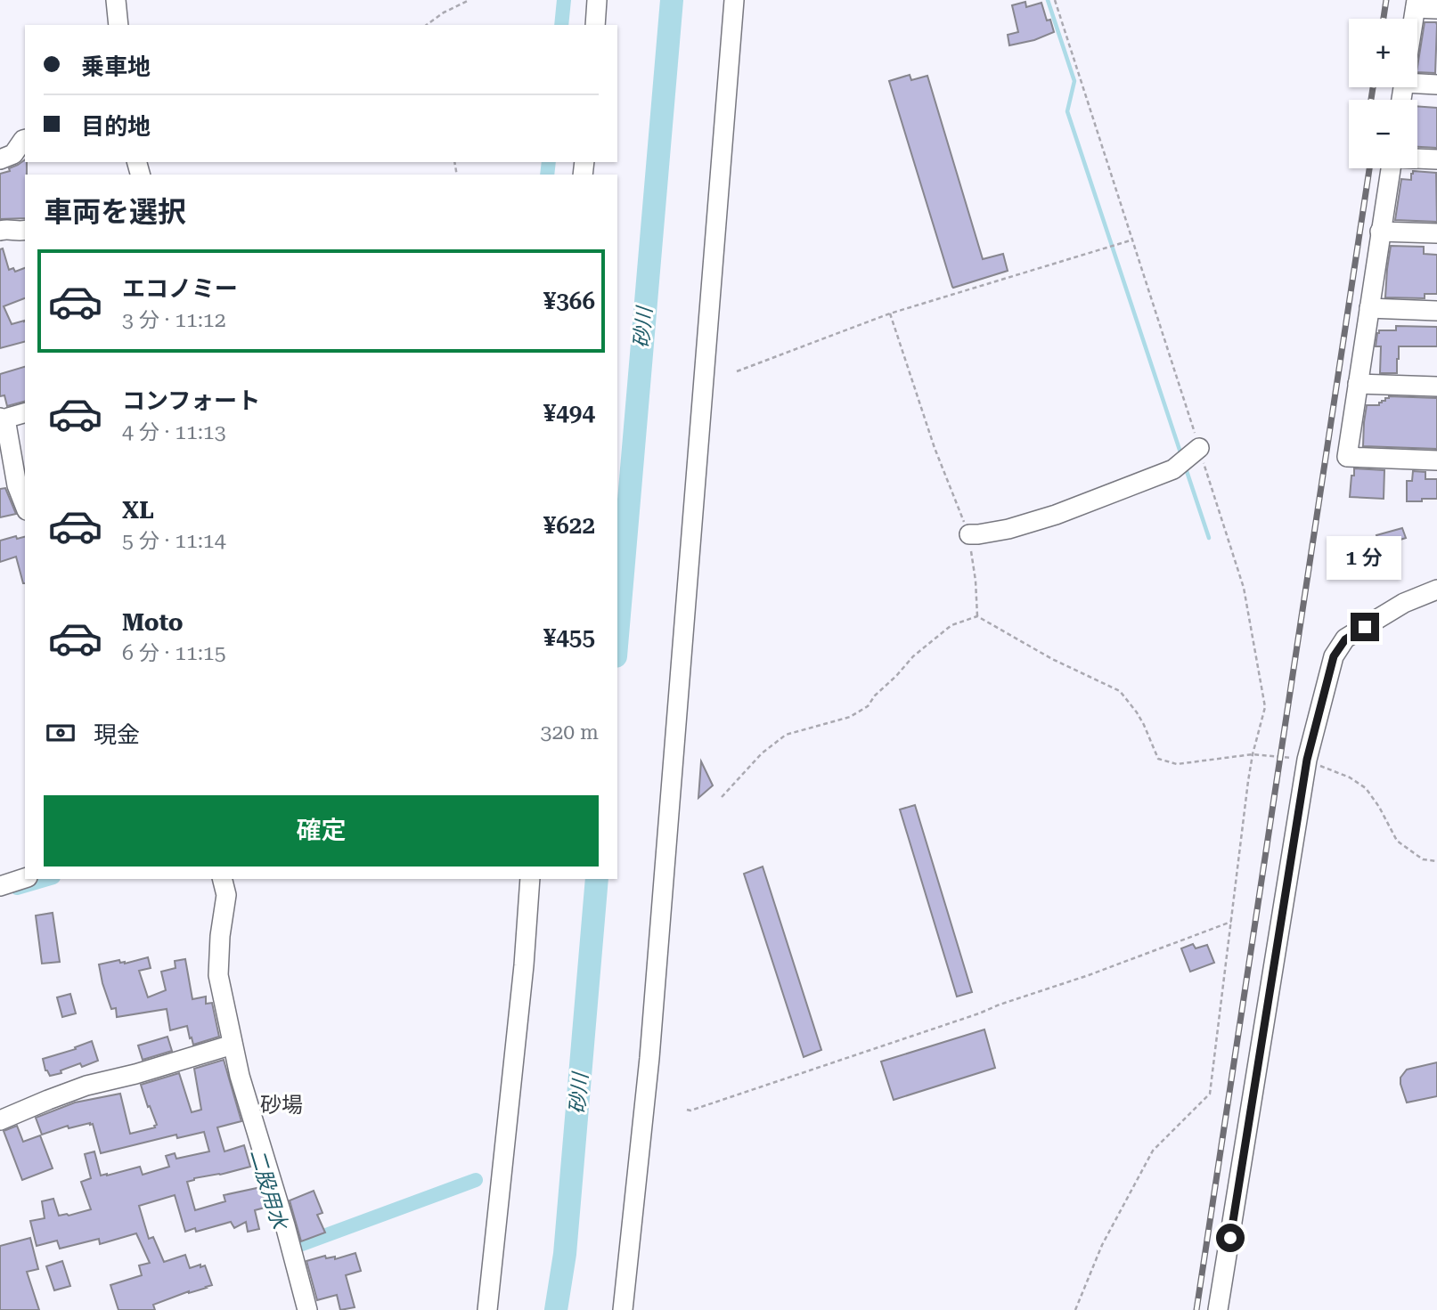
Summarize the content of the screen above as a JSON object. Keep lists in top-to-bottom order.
{
  "districts": ["砂場"],
  "water": ["砂川", "二股用水"],
  "page": {
    "map_buttons": ["+", "−"],
    "banner": ["乗車地", "目的地"],
    "heading": "車両を選択",
    "list": [
      {
        "name": "エコノミー",
        "note": "3 分 · 11:12",
        "value": "¥366"
      },
      {
        "name": "コンフォート",
        "note": "4 分 · 11:13",
        "value": "¥494"
      },
      {
        "name": "XL",
        "note": "5 分 · 11:14",
        "value": "¥622"
      },
      {
        "name": "Moto",
        "note": "6 分 · 11:15",
        "value": "¥455"
      }
    ],
    "bubble": "1 分",
    "pay": ["現金", "320 m"],
    "buttons": "確定"
  }
}
